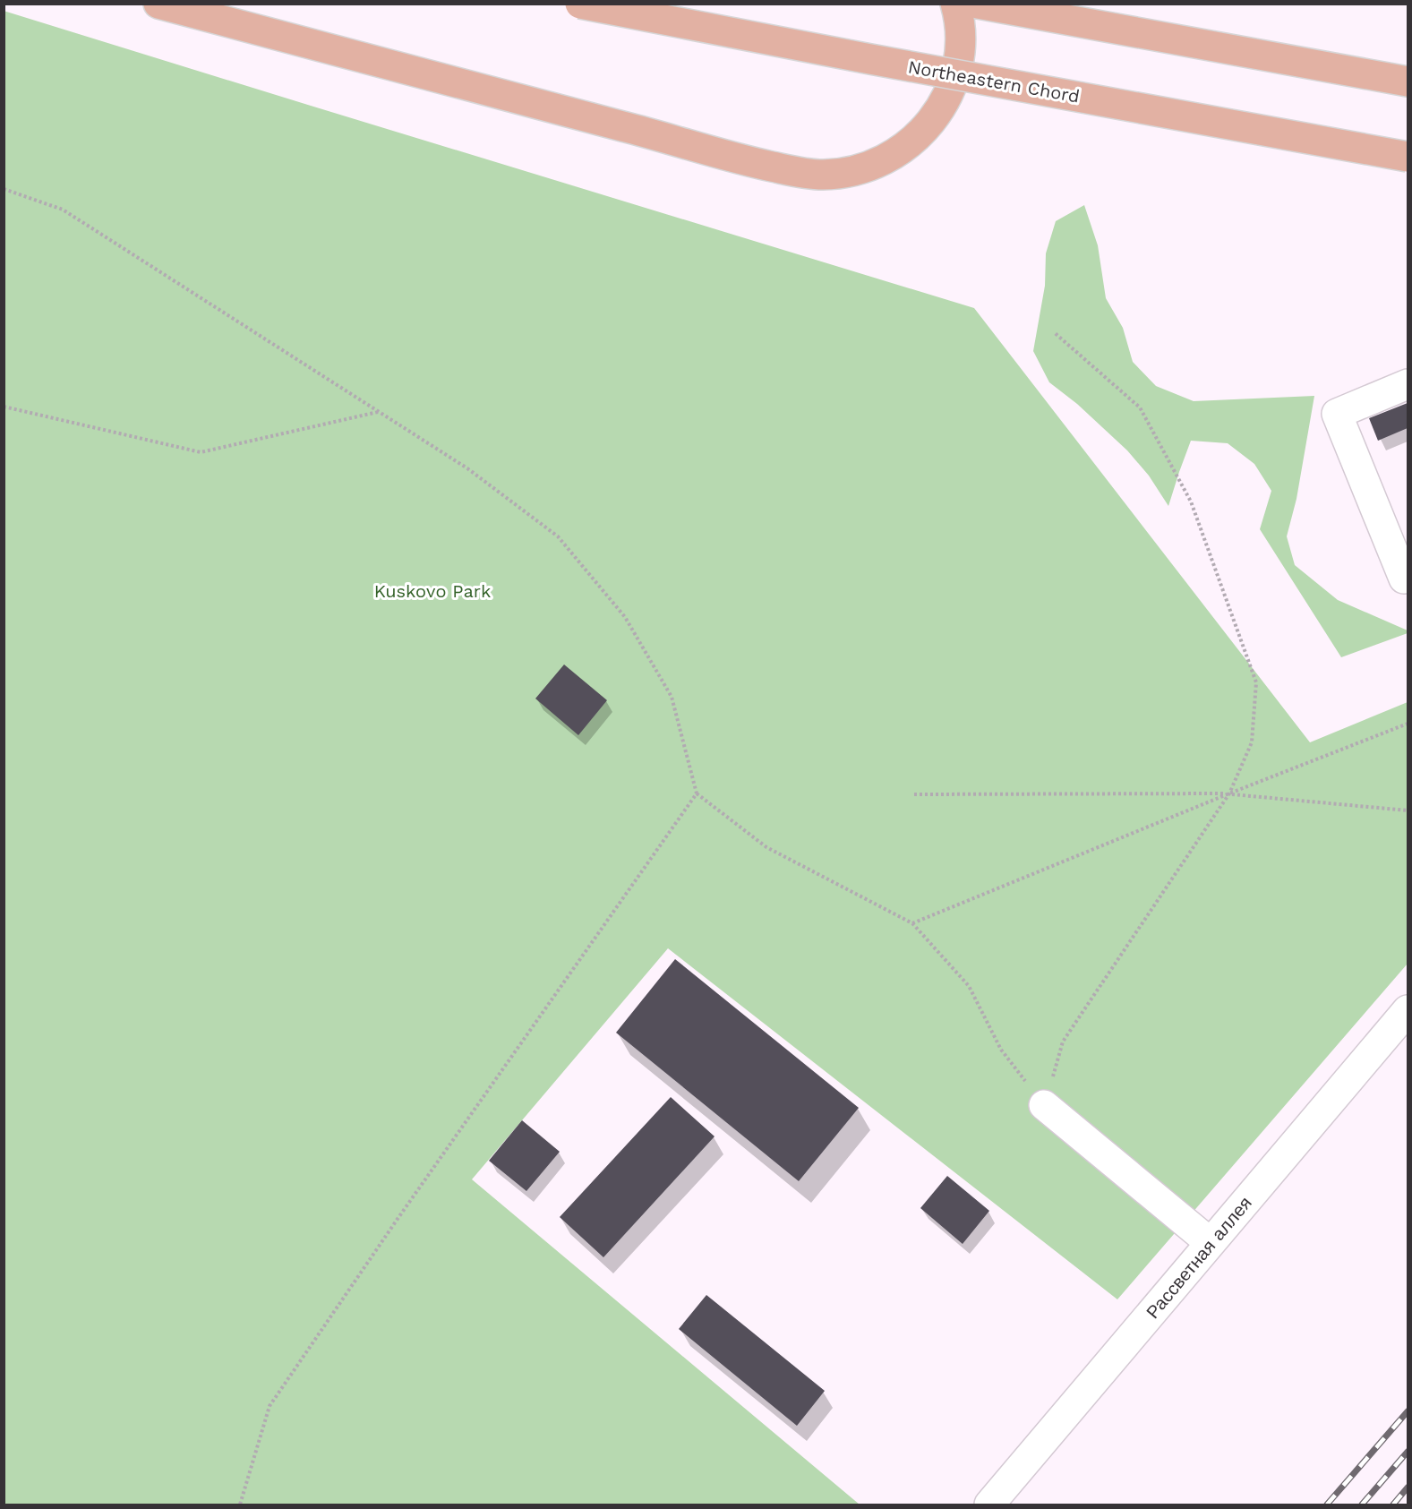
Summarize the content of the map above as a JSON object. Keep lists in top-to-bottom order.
{
  "streets": {
    "main road": ["Northeastern Chord"],
    "street": ["Рассветная аллея"]
  },
  "parks": ["Kuskovo Park"]
}
